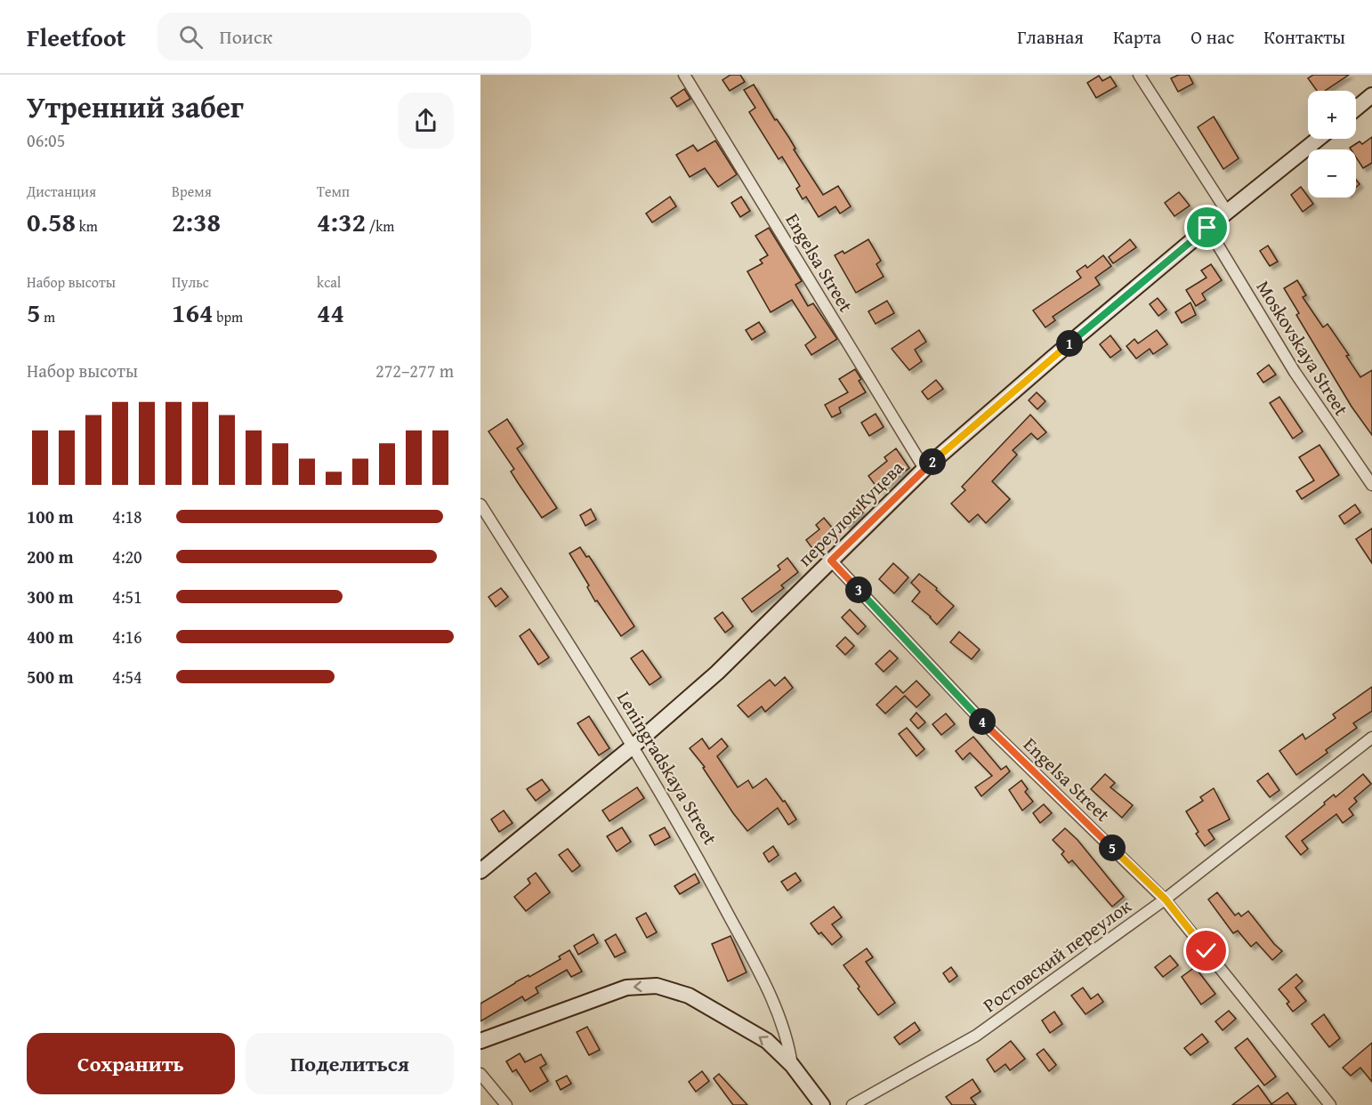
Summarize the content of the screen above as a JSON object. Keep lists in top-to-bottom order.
{
  "streets": {
    "street": [
      "Engelsa Street",
      "Moskovskaya Street",
      "переулок Куцева",
      "Leningradskaya Street",
      "Ростовский переулок"
    ]
  },
  "crossings": [
    ["Engelsa Street", "переулок Куцева"],
    ["Engelsa Street", "Ростовский переулок"],
    ["Moskovskaya Street", "переулок Куцева"],
    ["переулок Куцева", "Leningradskaya Street"]
  ],
  "page": {
    "header": "Fleetfoot",
    "search": "Поиск",
    "nav": [
      "Главная",
      "Карта",
      "О нас",
      "Контакты"
    ],
    "heading": ["Утренний забег", "06:05"],
    "map_buttons": ["+", "−"],
    "stats": [
      ["Дистанция", "0.58 km"],
      ["Время", "2:38"],
      ["Темп", "4:32 /km"],
      ["Набор высоты", "5 m"],
      ["Пульс", "164 bpm"],
      ["kcal", "44"]
    ],
    "pins": [
      "1",
      "2",
      "3",
      "4",
      "5"
    ],
    "chart": ["Набор высоты", "272–277 m"],
    "list": [
      {
        "name": "100 m",
        "note": "4:18"
      },
      {
        "name": "200 m",
        "note": "4:20"
      },
      {
        "name": "300 m",
        "note": "4:51"
      },
      {
        "name": "400 m",
        "note": "4:16"
      },
      {
        "name": "500 m",
        "note": "4:54"
      }
    ],
    "buttons": ["Сохранить", "Поделиться"]
  }
}
